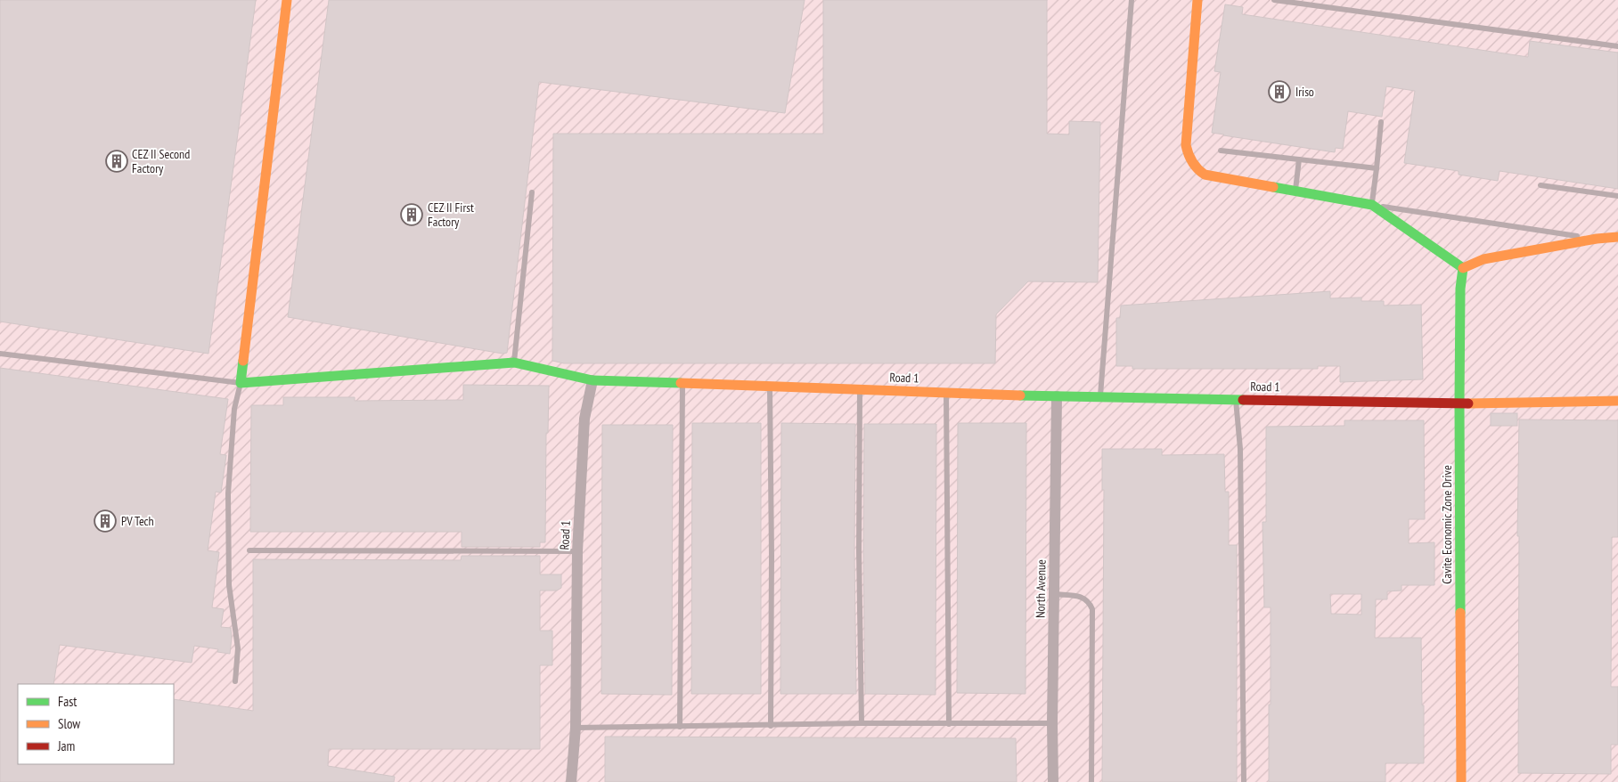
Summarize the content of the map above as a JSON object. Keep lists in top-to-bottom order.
{
  "streets": {
    "street": ["Road 1", "Cavite Economic Zone Drive", "North Avenue"]
  },
  "crossings": [
    ["Road 1", "Cavite Economic Zone Drive"],
    ["Road 1", "North Avenue"]
  ],
  "places": {
    "building": [
      "Iriso",
      "CEZ II Second Factory",
      "CEZ II First Factory",
      "PV Tech"
    ]
  },
  "legend": ["Fast", "Slow", "Jam"]
}
